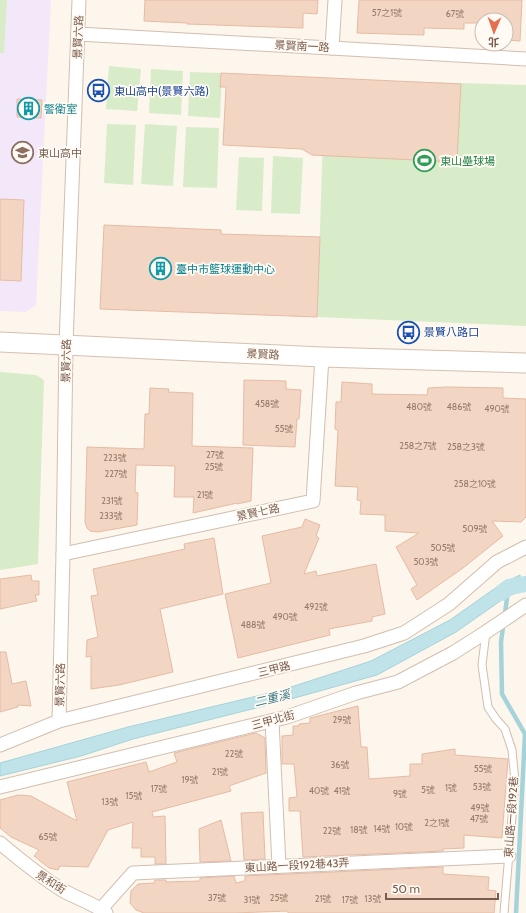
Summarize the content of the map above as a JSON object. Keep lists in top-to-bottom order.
{
  "streets": {
    "street": [
      "景賢六路",
      "景賢南一路",
      "景賢路",
      "景賢七路",
      "三甲路",
      "三甲北街",
      "東山路一段192巷43弄",
      "景和街"
    ],
    "lane": ["東山路一段192巷"]
  },
  "crossings": [
    ["景賢六路", "景賢南一路"],
    ["景賢六路", "景賢路"],
    ["景賢六路", "景賢七路"],
    ["景賢六路", "三甲路"],
    ["景賢路", "景賢七路"],
    ["三甲北街", "東山路一段192巷"],
    ["東山路一段192巷", "東山路一段192巷43弄"],
    ["東山路一段192巷43弄", "景和街"]
  ],
  "water": ["二重溪"],
  "places": {
    "bus stop": ["東山高中(景賢六路)", "景賢八路口"],
    "building": ["警衛室", "臺中市籃球運動中心"],
    "school or university": ["東山高中"],
    "sports": ["東山壘球場"]
  },
  "house_numbers": [
    "57之1號",
    "67號",
    "458號",
    "480號",
    "486號",
    "490號",
    "55號",
    "258之7號",
    "258之3號",
    "27號",
    "223號",
    "25號",
    "227號",
    "258之10號",
    "21號",
    "231號",
    "233號",
    "509號",
    "505號",
    "503號",
    "492號",
    "490號",
    "488號",
    "29號",
    "22號",
    "36號",
    "55號",
    "21號",
    "19號",
    "53號",
    "1號",
    "17號",
    "5號",
    "40號",
    "41號",
    "9號",
    "15號",
    "13號",
    "49號",
    "47號",
    "2之1號",
    "10號",
    "14號",
    "18號",
    "22號",
    "65號",
    "37號",
    "25號",
    "21號",
    "13號",
    "31號",
    "17號"
  ],
  "scale_bar": "50 m",
  "north": "bottom"
}
